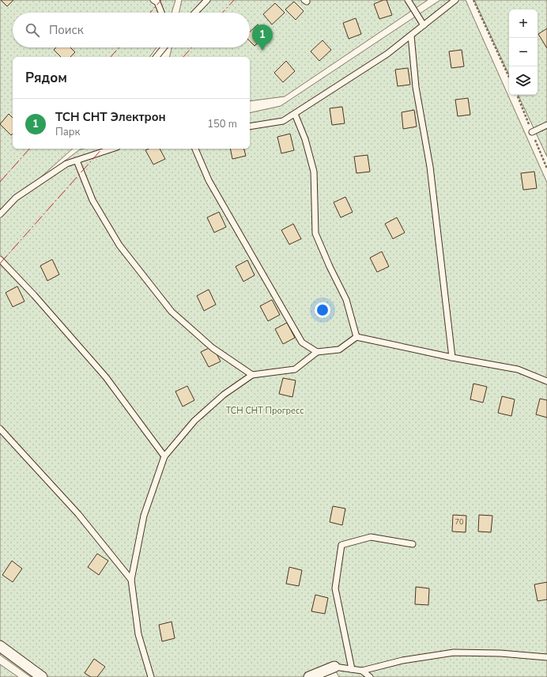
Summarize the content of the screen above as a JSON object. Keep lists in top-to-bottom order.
{
  "parks": ["ТСН СНТ Прогресс"],
  "house_numbers": ["70"],
  "page": {
    "map_buttons": ["+", "−"],
    "search": "Поиск",
    "pins": "1",
    "heading": "Рядом",
    "list": [
      {
        "mark": "1",
        "name": "ТСН СНТ Электрон",
        "note": "Парк",
        "value": "150 m"
      }
    ]
  }
}
